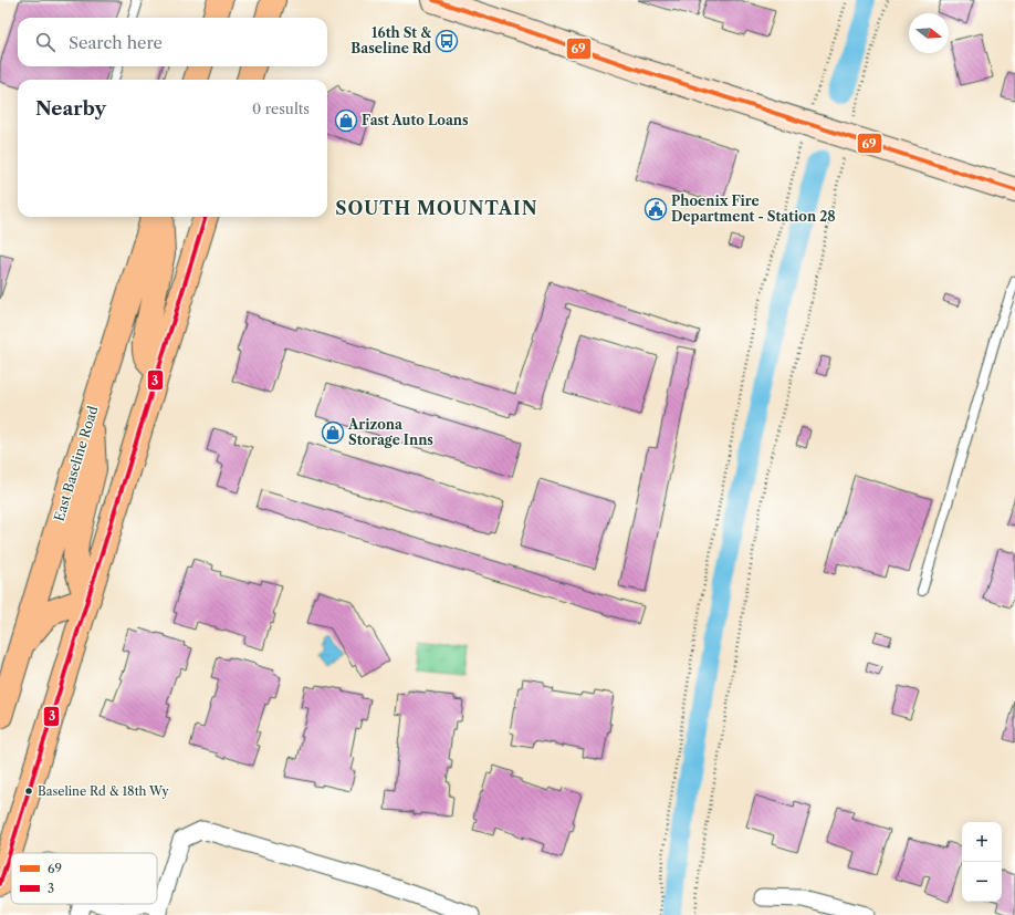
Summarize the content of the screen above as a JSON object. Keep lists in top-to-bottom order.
{
  "streets": {
    "main road": ["East Baseline Road"]
  },
  "districts": ["SOUTH MOUNTAIN"],
  "places": {
    "bus stop": ["16th St & Baseline Rd"],
    "shop": ["Fast Auto Loans", "Arizona Storage Inns"],
    "public building": ["Phoenix Fire Department - Station 28"],
    "other": ["Baseline Rd & 18th Wy"]
  },
  "lines": ["transit line 69", "transit line 3"],
  "legend": ["69", "3"],
  "north": "right",
  "page": {
    "search": "Search here",
    "heading": ["Nearby", "0 results"],
    "map_buttons": ["+", "−"]
  }
}
